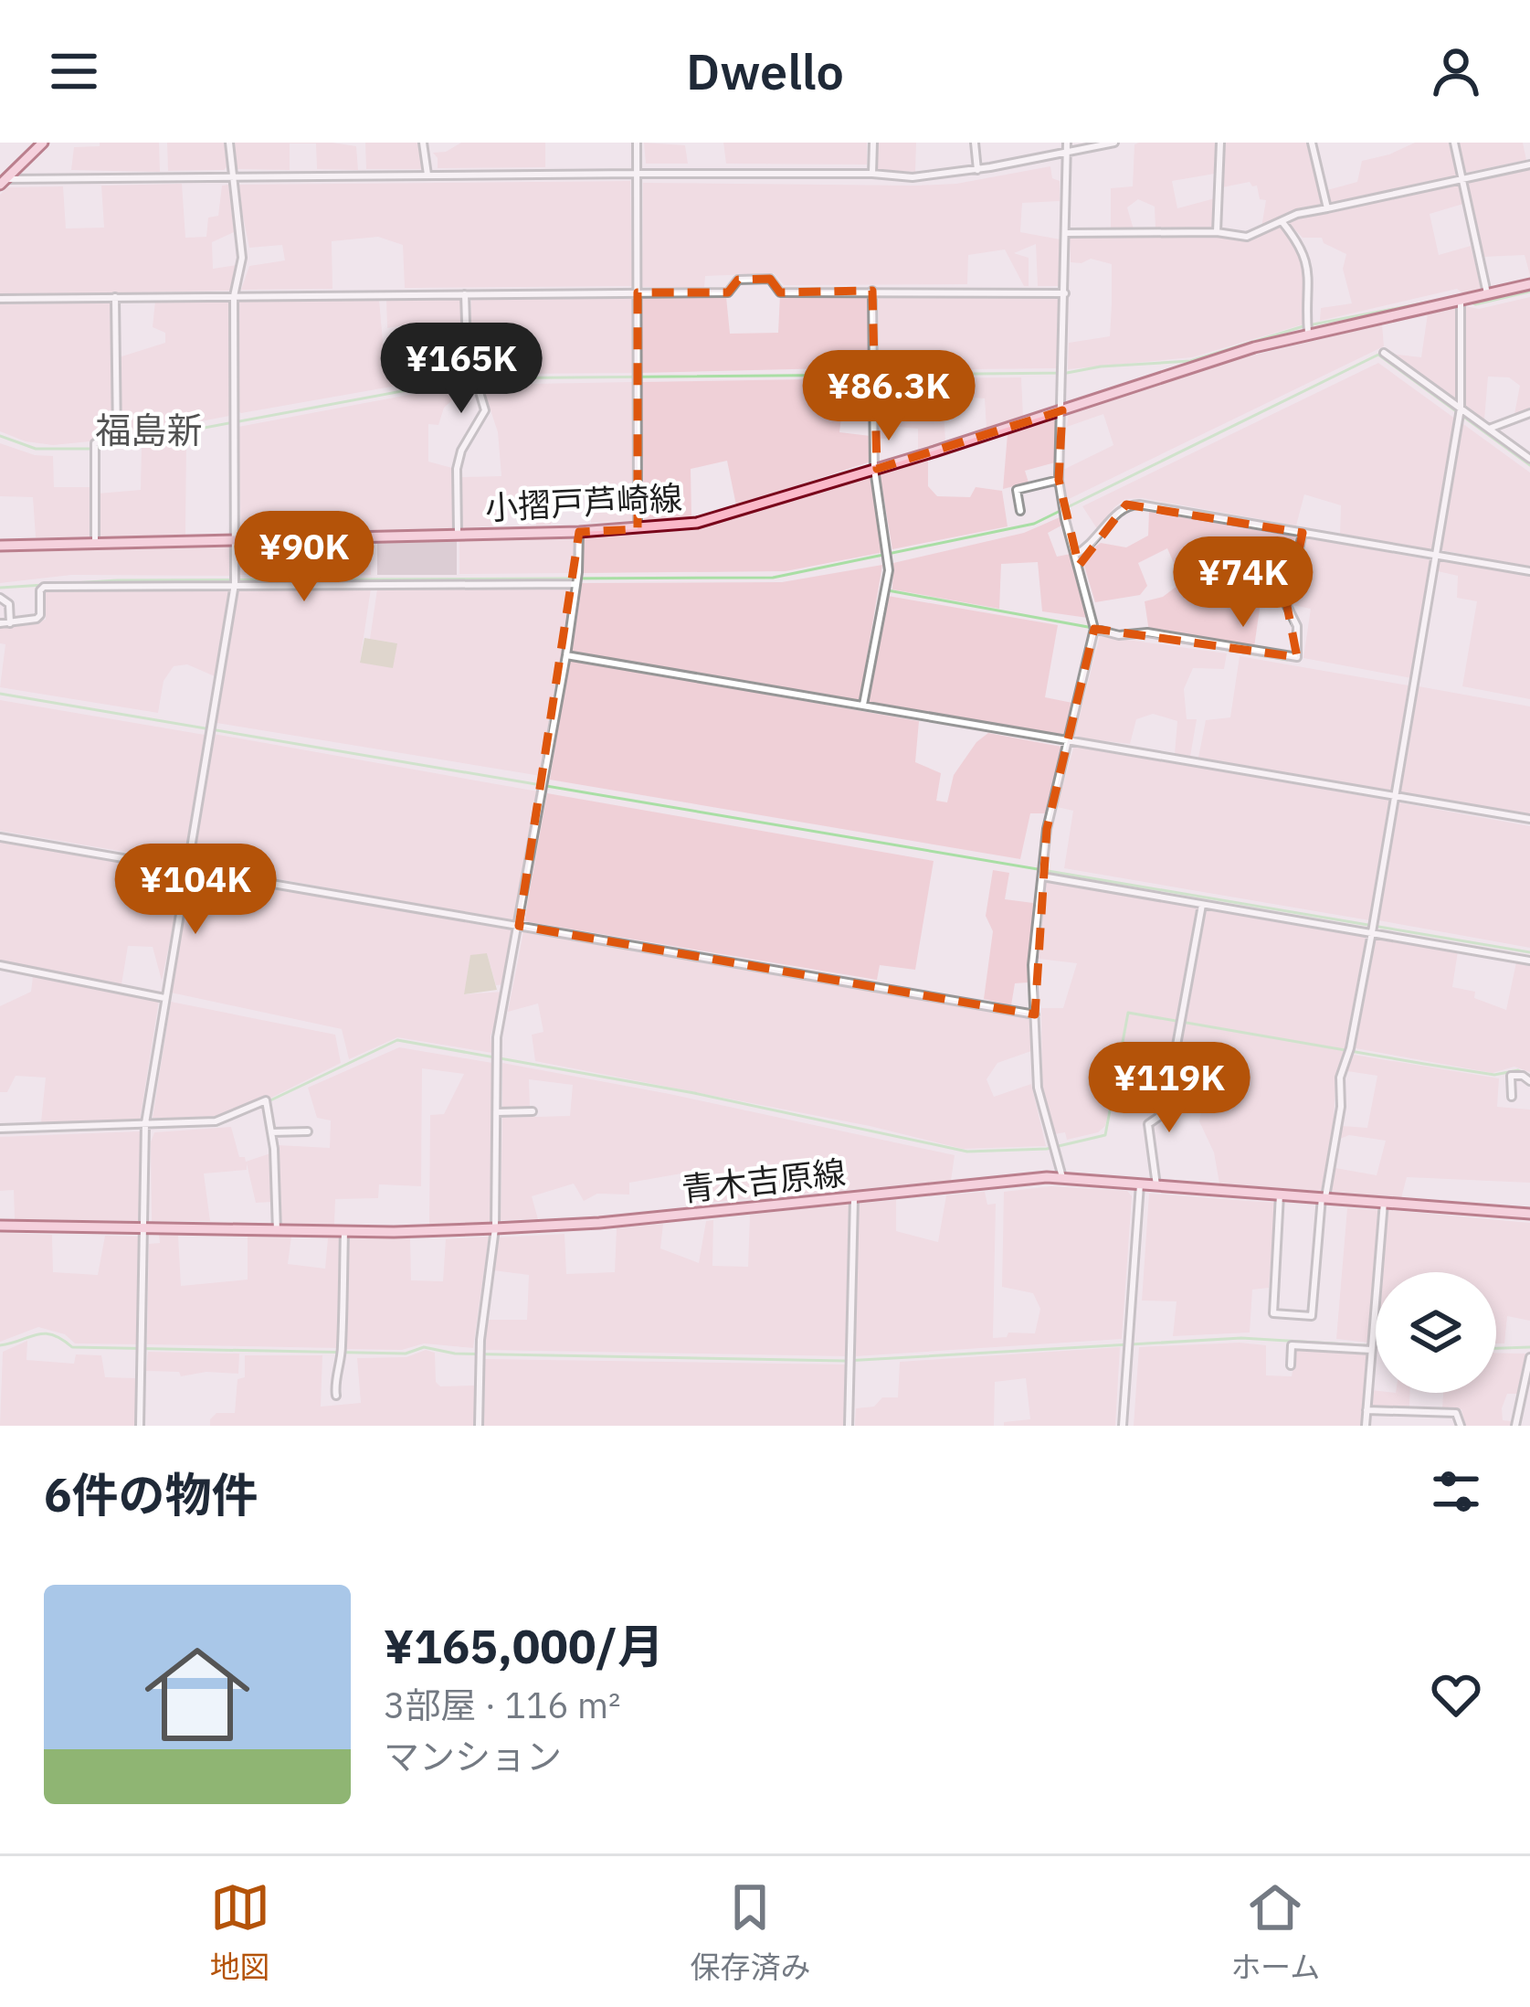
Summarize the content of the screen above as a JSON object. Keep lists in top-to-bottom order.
{
  "streets": {
    "main road": ["小摺戸芦崎線", "青木吉原線"]
  },
  "districts": ["福島新"],
  "page": {
    "header": "Dwello",
    "price": [
      "¥165K",
      "¥86.3K",
      "¥90K",
      "¥74K",
      "¥104K",
      "¥119K"
    ],
    "heading": "6件の物件",
    "list": [
      {
        "name": "¥165,000/月",
        "note": "3部屋 · 116 m² · マンション"
      }
    ],
    "tabs": ["地図", "保存済み", "ホーム"]
  }
}
